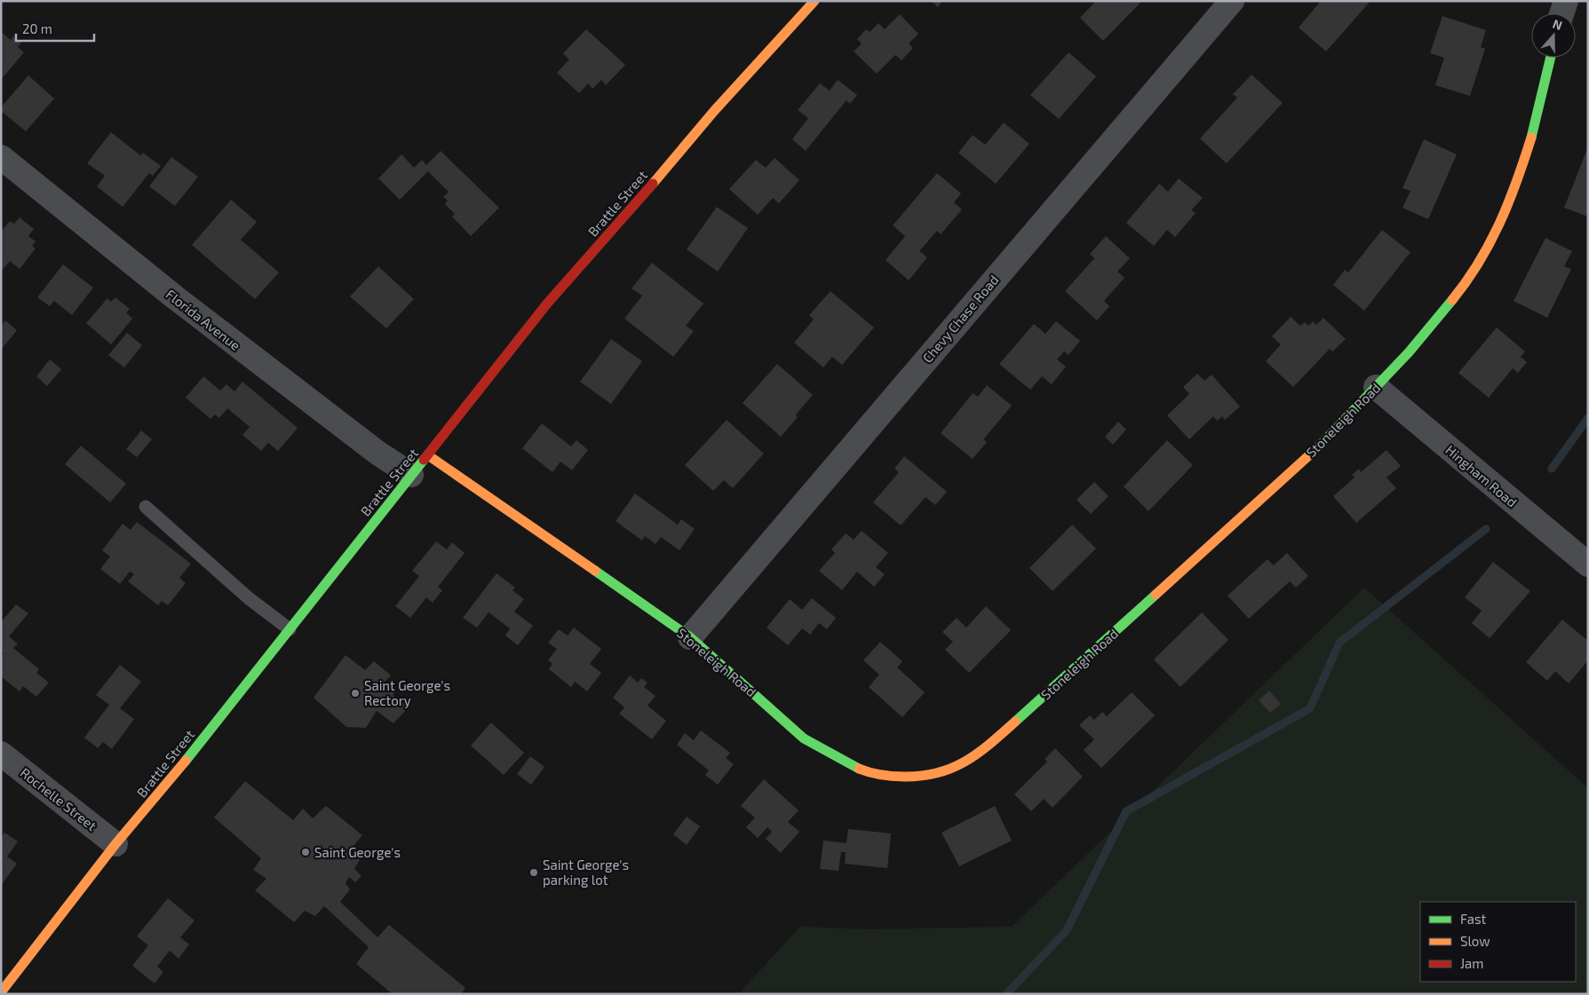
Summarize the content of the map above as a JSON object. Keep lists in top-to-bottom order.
{
  "streets": {
    "street": [
      "Brattle Street",
      "Chevy Chase Road",
      "Florida Avenue",
      "Stoneleigh Road",
      "Hingham Road",
      "Rochelle Street"
    ]
  },
  "crossings": [
    ["Brattle Street", "Florida Avenue"],
    ["Brattle Street", "Stoneleigh Road"],
    ["Brattle Street", "Rochelle Street"],
    ["Chevy Chase Road", "Stoneleigh Road"],
    ["Stoneleigh Road", "Hingham Road"]
  ],
  "places": ["Saint George's Rectory", "Saint George's", "Saint George's parking lot"],
  "legend": ["Fast", "Slow", "Jam"],
  "scale_bar": "20 m",
  "north": "top"
}
